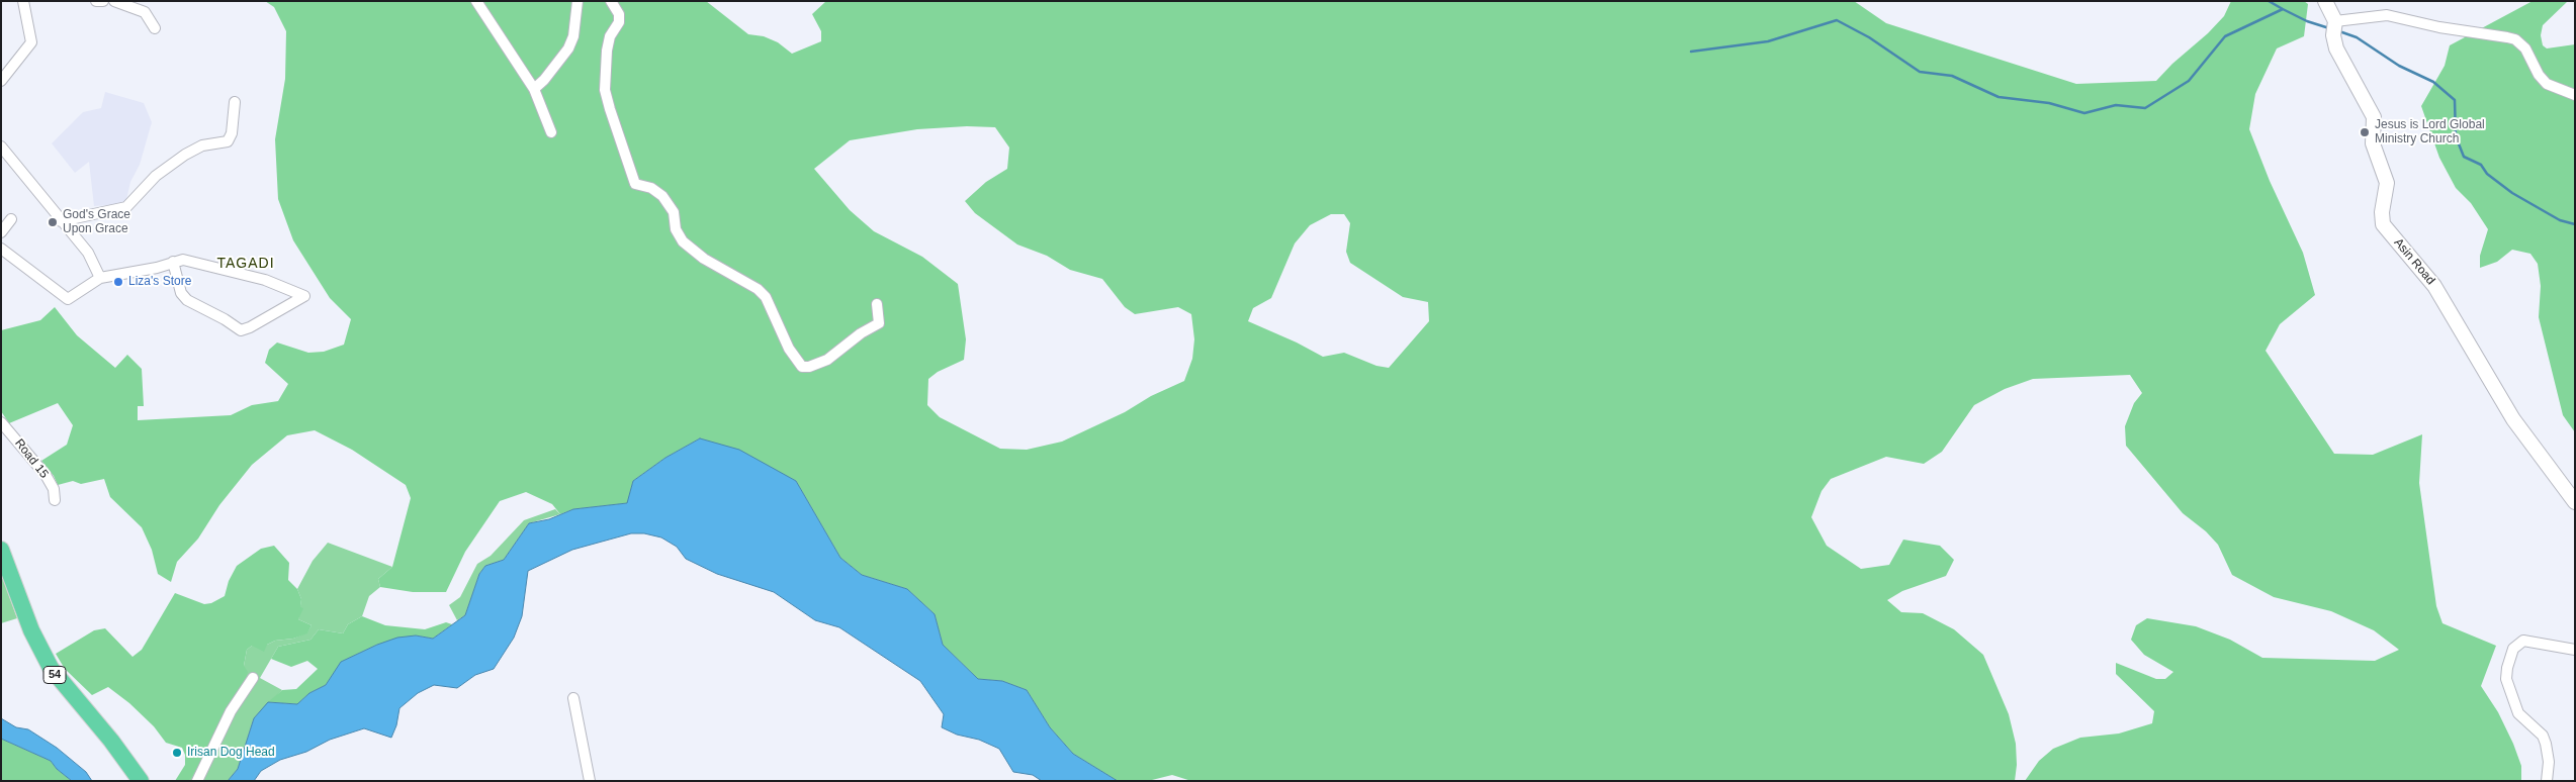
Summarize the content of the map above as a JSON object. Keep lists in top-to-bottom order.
{
  "streets": {
    "highway": ["54"],
    "main road": ["Asin Road"],
    "street": ["Road 15"]
  },
  "districts": ["TAGADI"],
  "places": [
    "Jesus is Lord Global Ministry Church",
    "God's Grace Upon Grace",
    "Liza's Store",
    "Irisan Dog Head"
  ]
}
